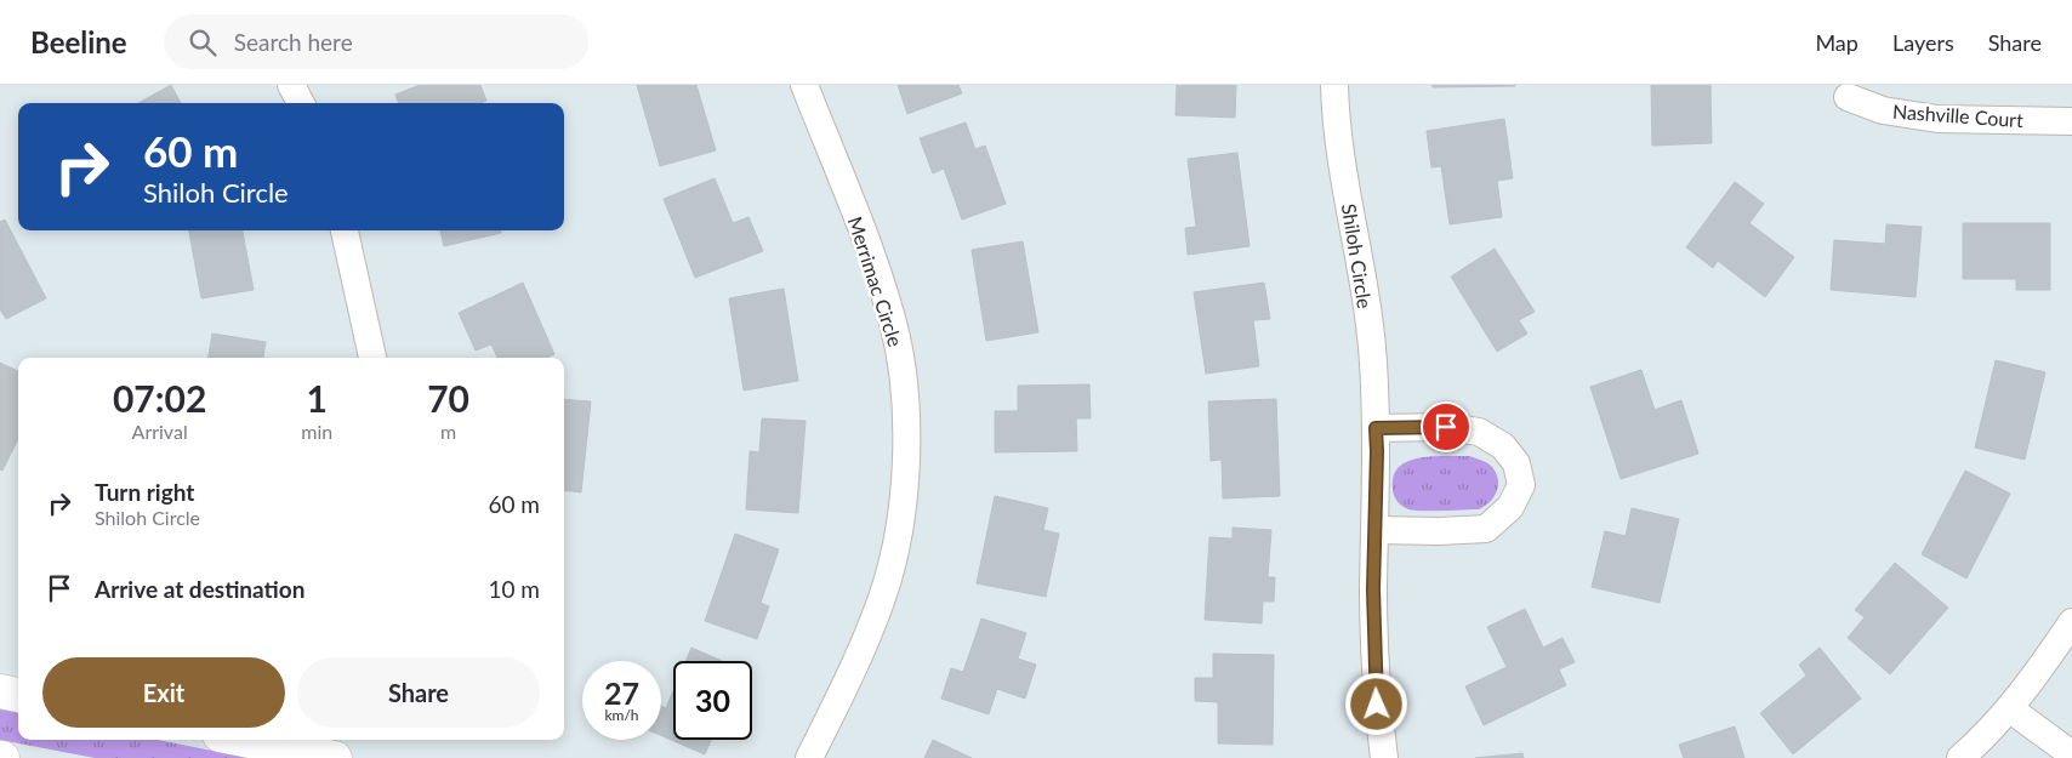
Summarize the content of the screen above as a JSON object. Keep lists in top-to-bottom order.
{
  "streets": {
    "street": ["Nashville Court", "Shiloh Circle", "Merrimac Circle"]
  },
  "page": {
    "header": "Beeline",
    "search": "Search here",
    "nav": ["Map", "Layers", "Share"],
    "turn": ["60 m", "Shiloh Circle"],
    "eta": [
      "07:02",
      "Arrival",
      "1",
      "min",
      "70",
      "m"
    ],
    "list": [
      {
        "name": "Turn right",
        "note": "Shiloh Circle",
        "value": "60 m"
      },
      {
        "name": "Arrive at destination",
        "value": "10 m"
      }
    ],
    "buttons": ["Exit", "Share"],
    "speed": "27 km/h",
    "limit": "30"
  }
}
